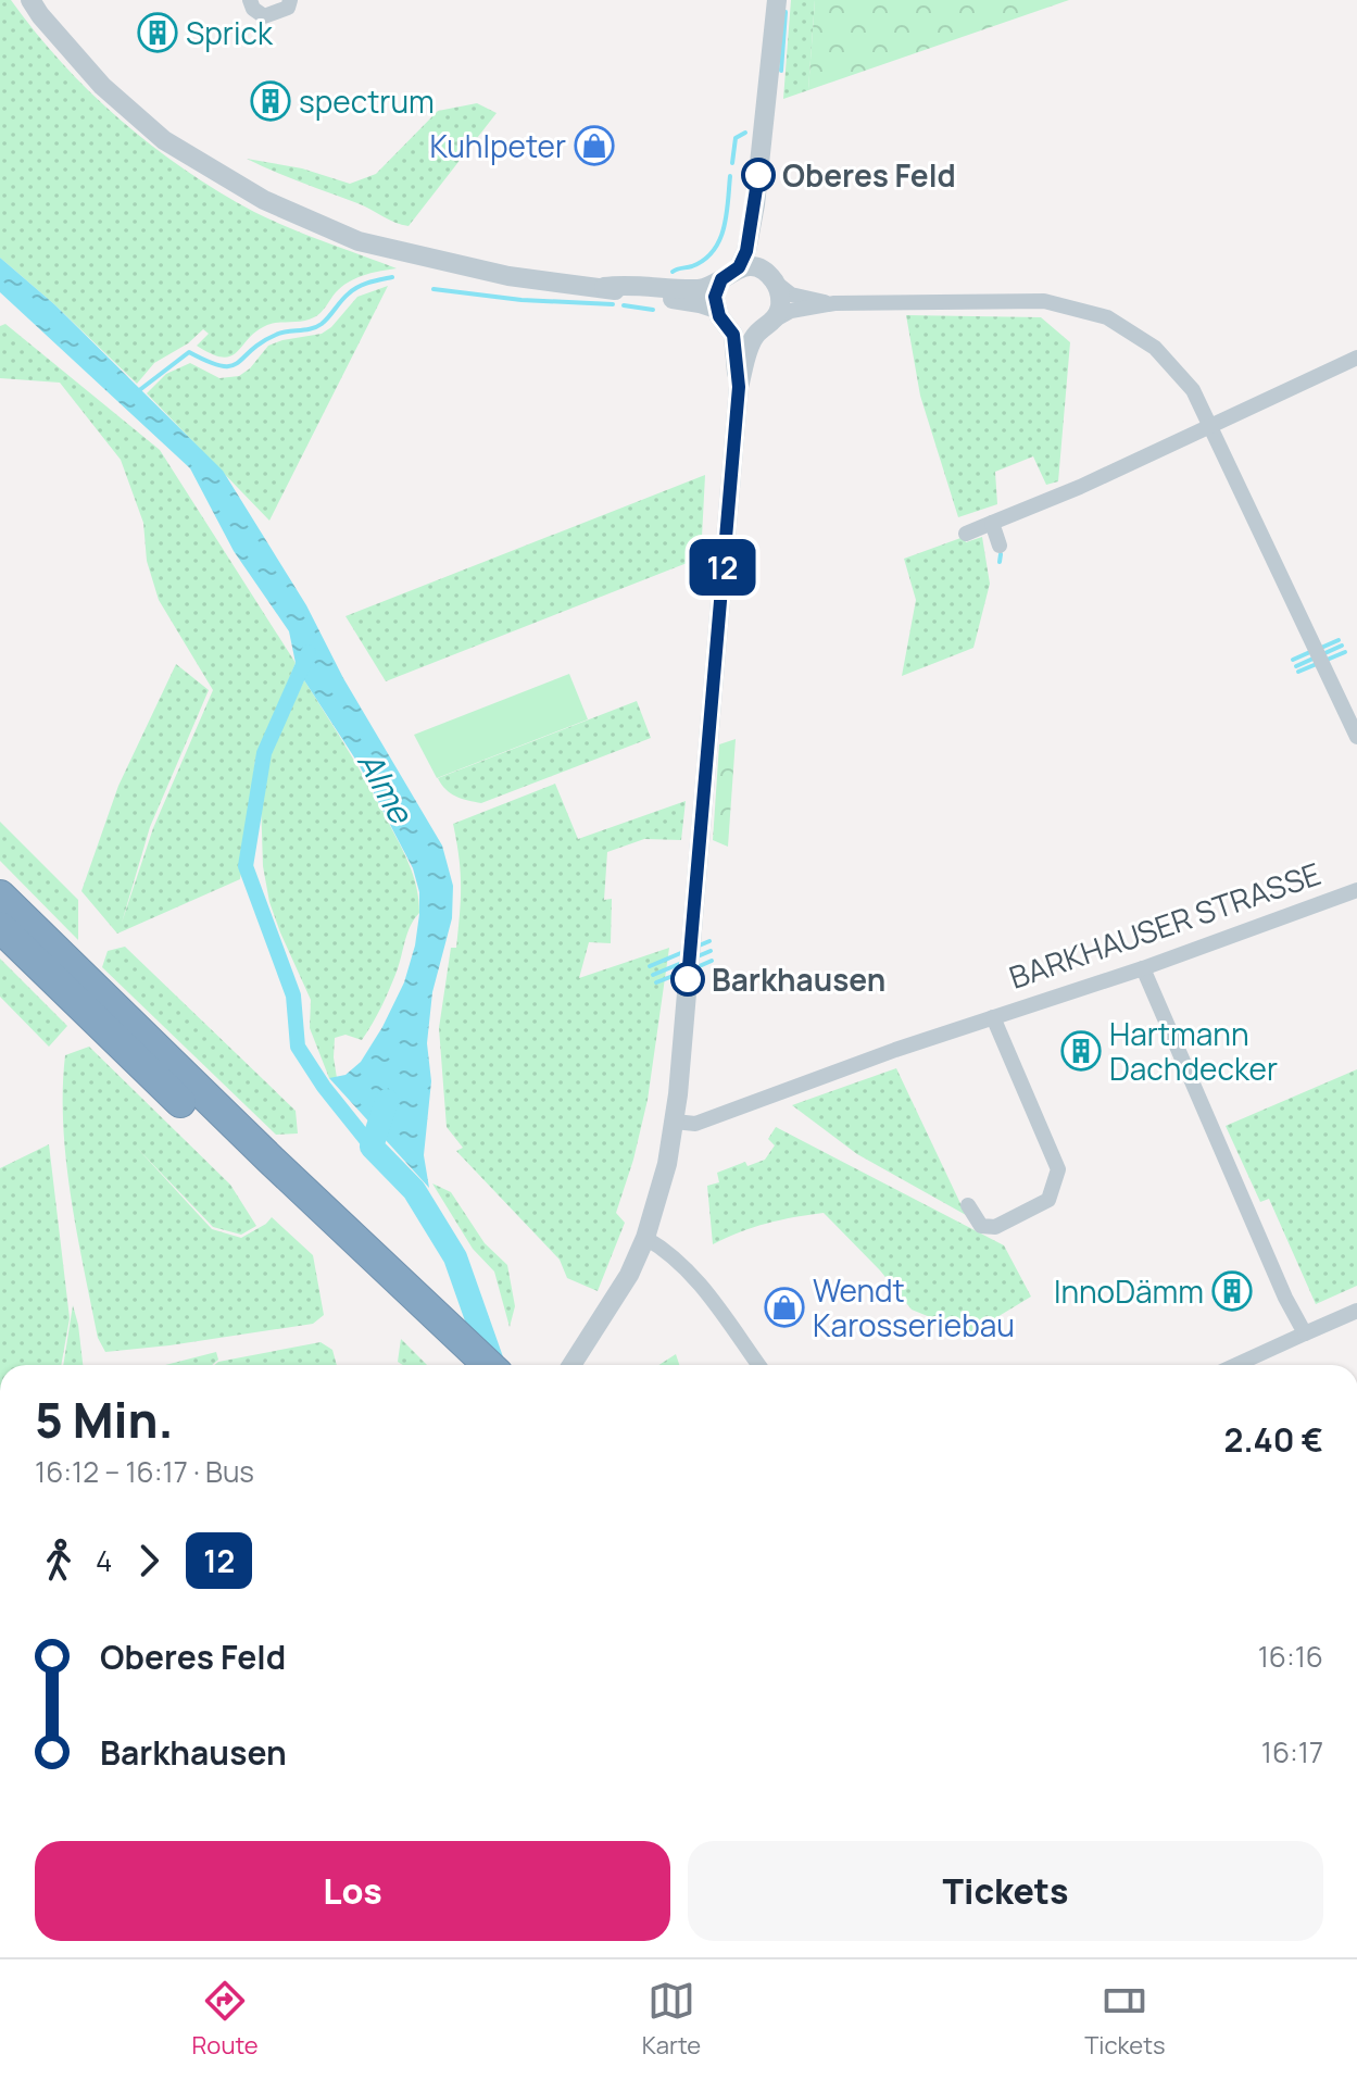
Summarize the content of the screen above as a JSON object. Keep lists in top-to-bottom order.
{
  "streets": {
    "street": ["BARKHAUSER STRASSE"]
  },
  "water": ["Alme"],
  "places": {
    "building": [
      "Sprick",
      "spectrum",
      "Hartmann Dachdecker",
      "InnoDämm"
    ],
    "shop": ["Kuhlpeter", "Wendt Karosseriebau"],
    "other": ["Oberes Feld", "Barkhausen"]
  },
  "lines": ["bus line 12"],
  "page": {
    "on_map": "12",
    "heading": ["5 Min.", "16:12 – 16:17 · Bus", "2.40 €"],
    "legs": ["4", "12"],
    "list": [
      {
        "name": "Oberes Feld",
        "value": "16:16"
      },
      {
        "name": "Barkhausen",
        "value": "16:17"
      }
    ],
    "buttons": ["Los", "Tickets"],
    "tabs": ["Route", "Karte", "Tickets"]
  }
}
